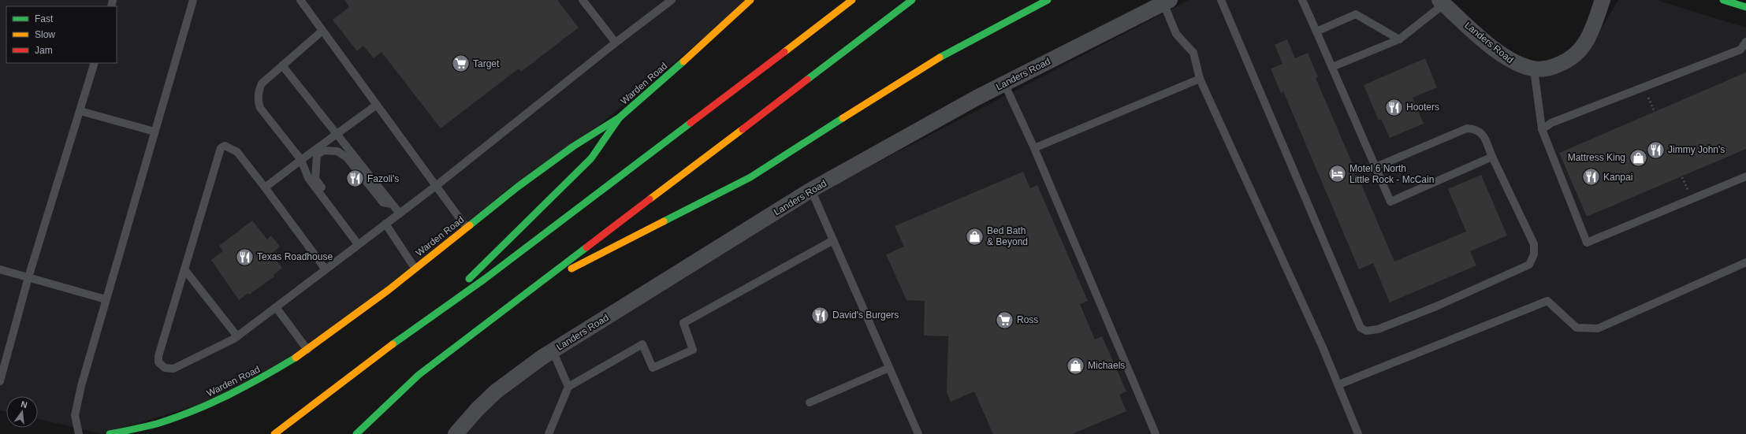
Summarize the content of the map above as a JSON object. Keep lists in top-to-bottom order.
{
  "streets": {
    "main road": ["Warden Road"],
    "street": ["Landers Road"]
  },
  "places": {
    "supermarket": ["Target", "Ross"],
    "restaurant": [
      "Hooters",
      "Jimmy John's",
      "Kanpai",
      "Fazoli's",
      "Texas Roadhouse",
      "David's Burgers"
    ],
    "shop": ["Mattress King", "Bed Bath & Beyond", "Michaels"],
    "hotel": ["Motel 6 North Little Rock - McCain"]
  },
  "legend": ["Fast", "Slow", "Jam"],
  "north": "top"
}
